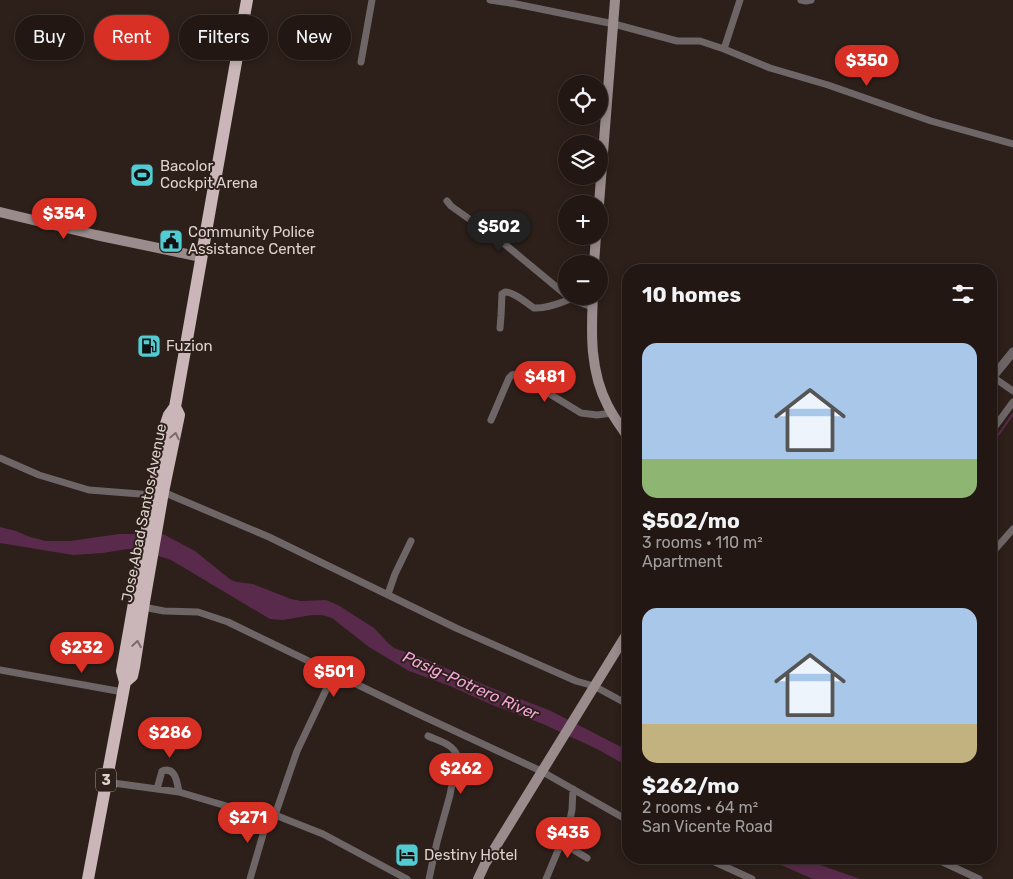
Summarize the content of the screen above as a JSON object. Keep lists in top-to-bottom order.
{
  "streets": {
    "highway": ["Jose Abad Santos Avenue", "3"]
  },
  "water": ["Pasig-Potrero River"],
  "places": {
    "sports": ["Bacolor Cockpit Arena"],
    "public building": ["Community Police Assistance Center"],
    "fuel station": ["Fuzion"],
    "hotel": ["Destiny Hotel"]
  },
  "page": {
    "chip": [
      "Buy",
      "Rent",
      "Filters",
      "New"
    ],
    "price": [
      "$350",
      "$354",
      "$502",
      "$481",
      "$232",
      "$501",
      "$286",
      "$262",
      "$271",
      "$435"
    ],
    "map_buttons": ["+", "−"],
    "heading": "10 homes",
    "list": [
      {
        "name": "$502/mo",
        "note": "3 rooms · 110 m² · Apartment"
      },
      {
        "name": "$262/mo",
        "note": "2 rooms · 64 m² · San Vicente Road"
      }
    ]
  }
}
